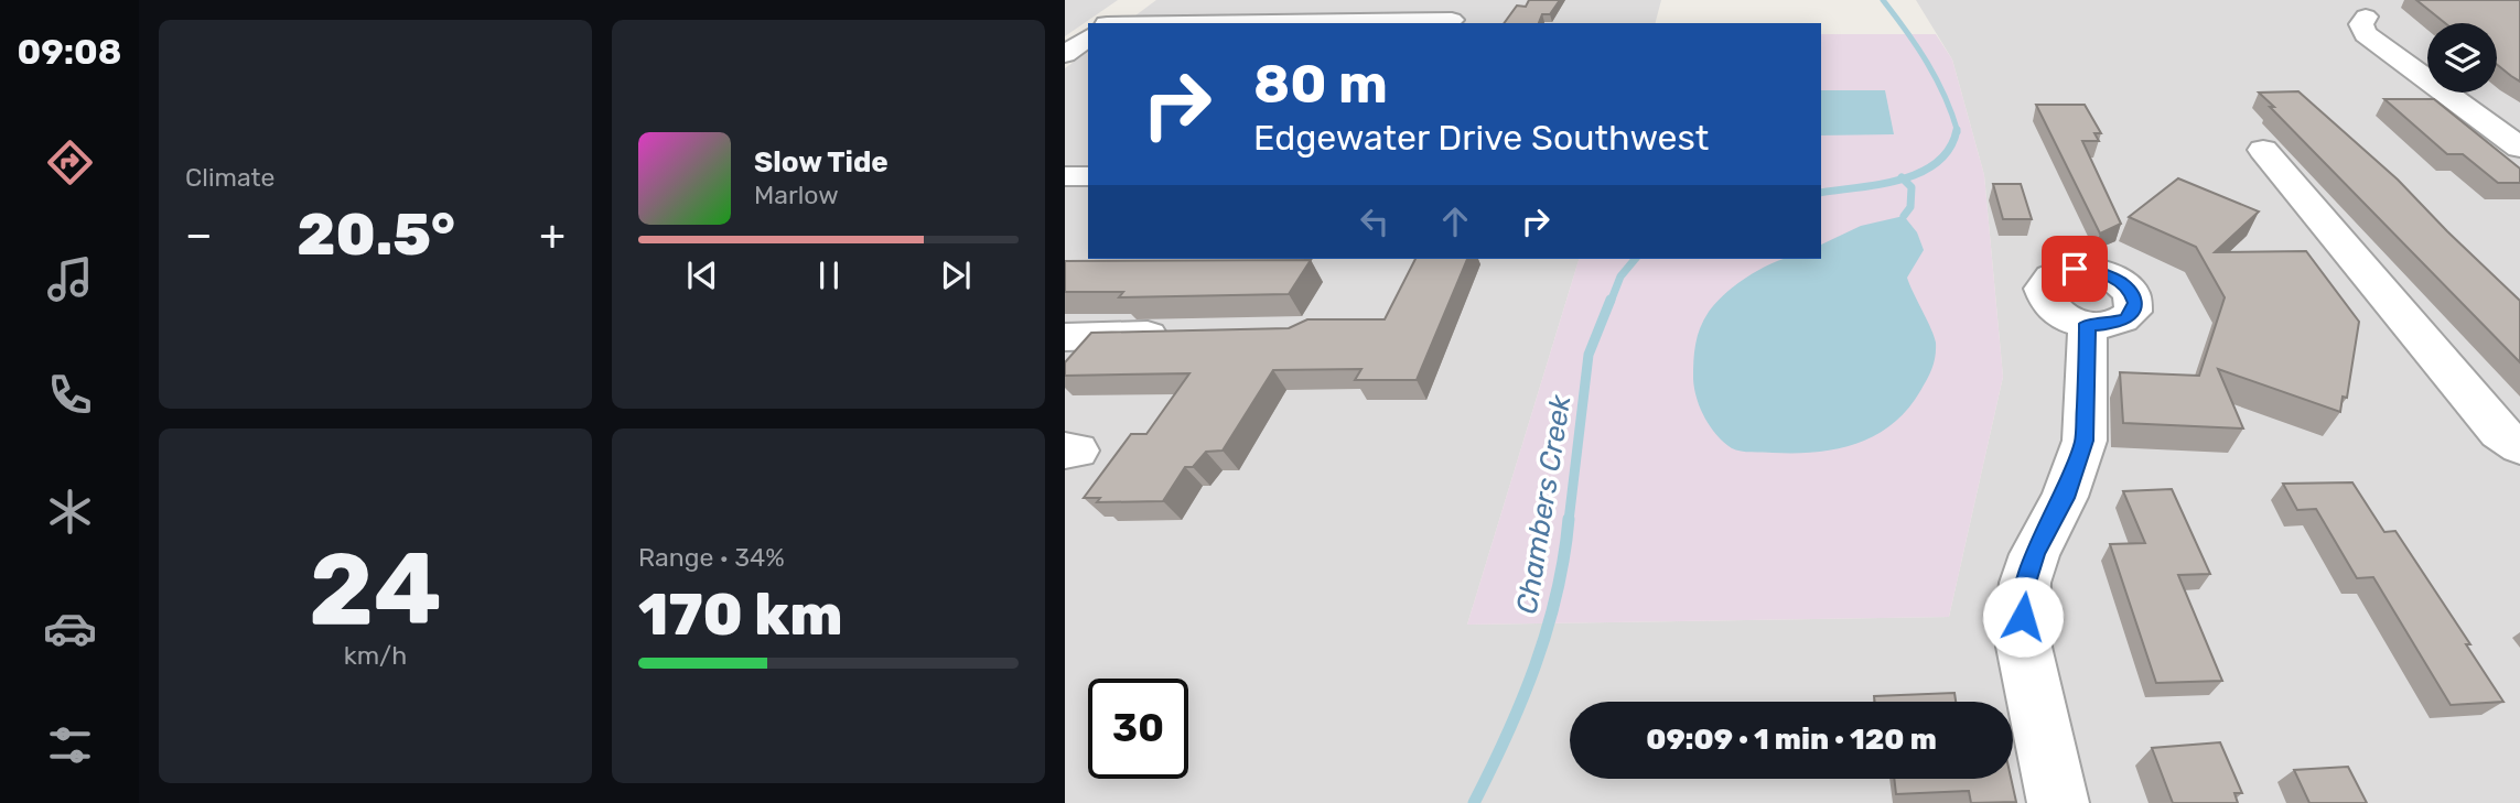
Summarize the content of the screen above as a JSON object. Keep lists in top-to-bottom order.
{
  "water": ["Chambers Creek"],
  "page": {
    "tabs": "09:08",
    "tile": [
      "Climate",
      ["24", "km/h"],
      ["Range · 34%", "170 km"]
    ],
    "turn": ["80 m", "Edgewater Drive Southwest"],
    "song": ["Slow Tide", "Marlow"],
    "heat": ["−", "20.5°", "+"],
    "limit": "30",
    "trip": "09:09 · 1 min · 120 m"
  }
}
